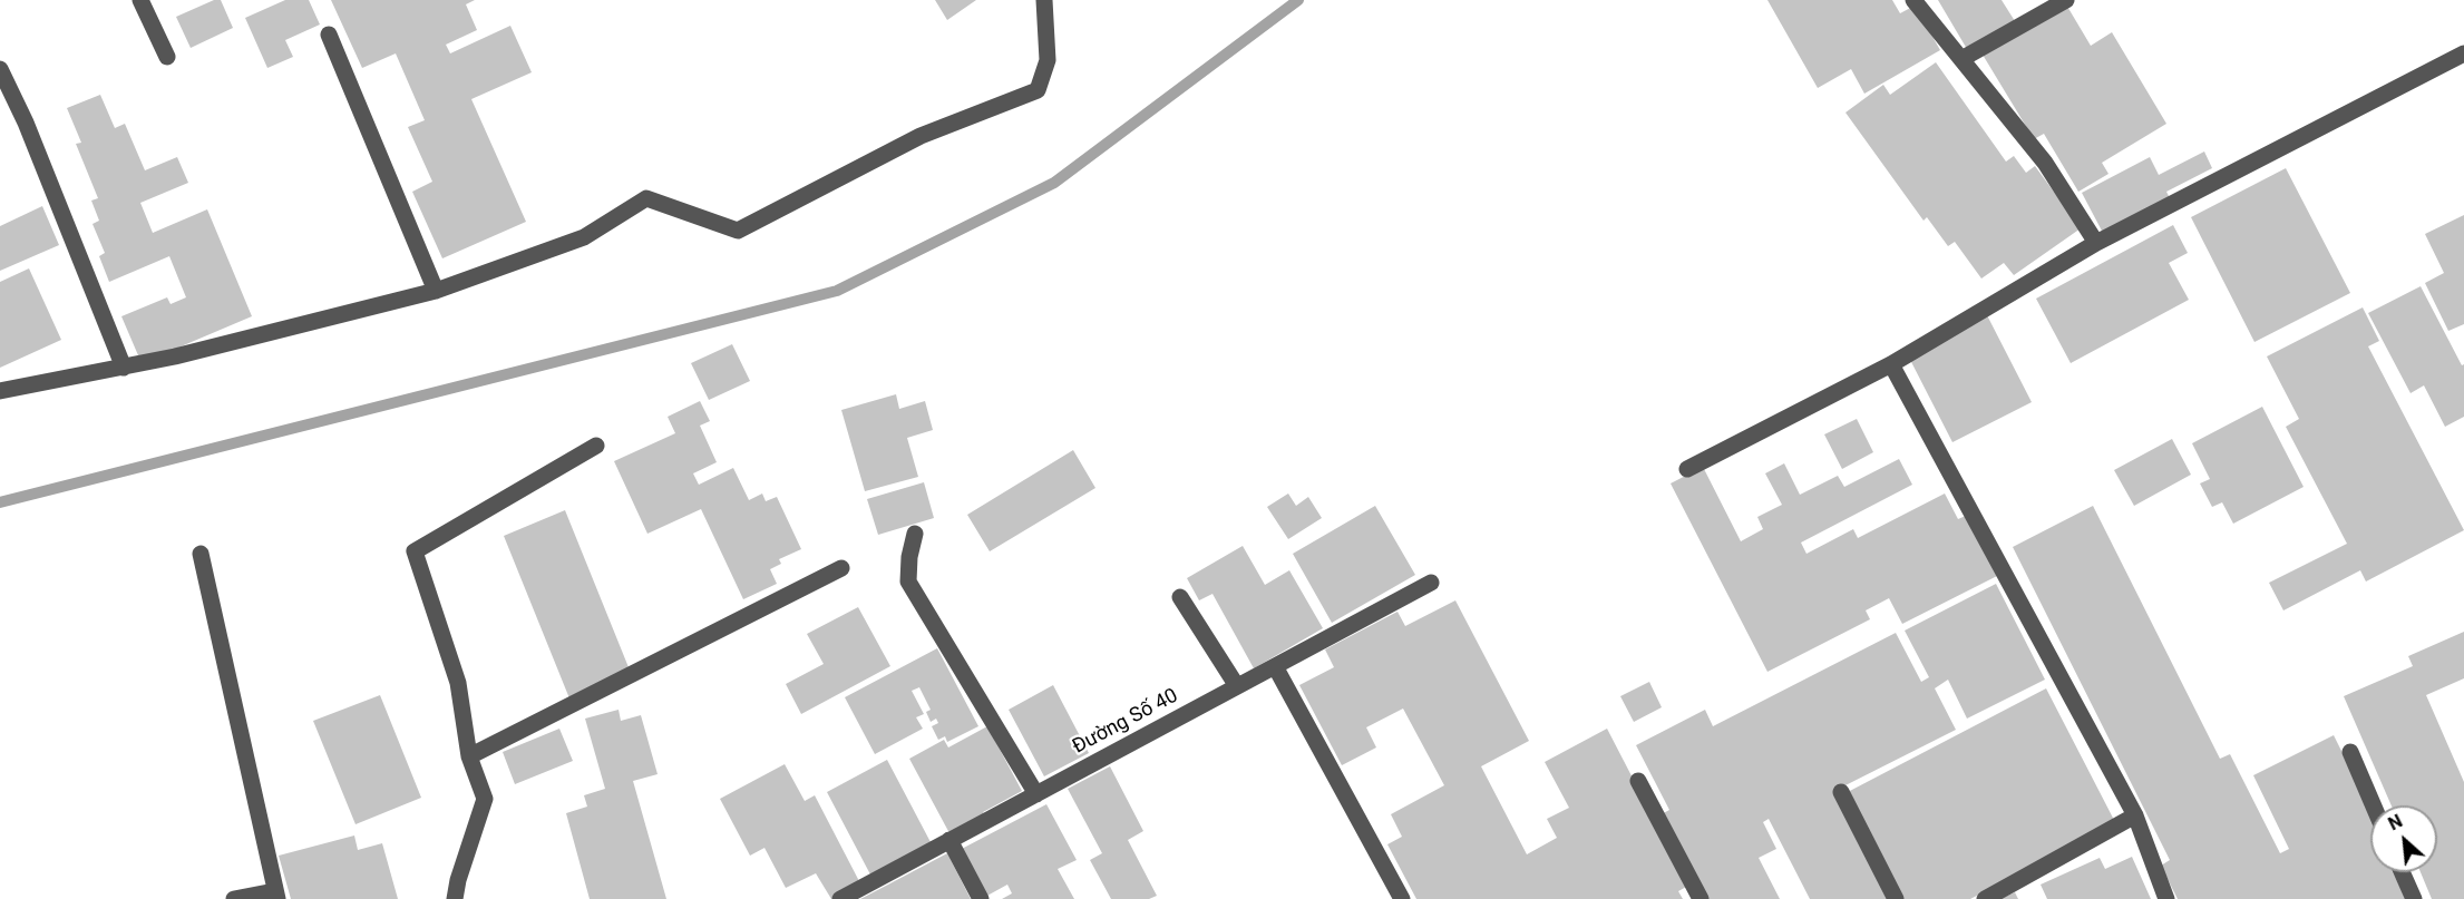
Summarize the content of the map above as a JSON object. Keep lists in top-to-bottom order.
{
  "streets": {
    "street": ["Đường Số 40"]
  },
  "north": "top left"
}
